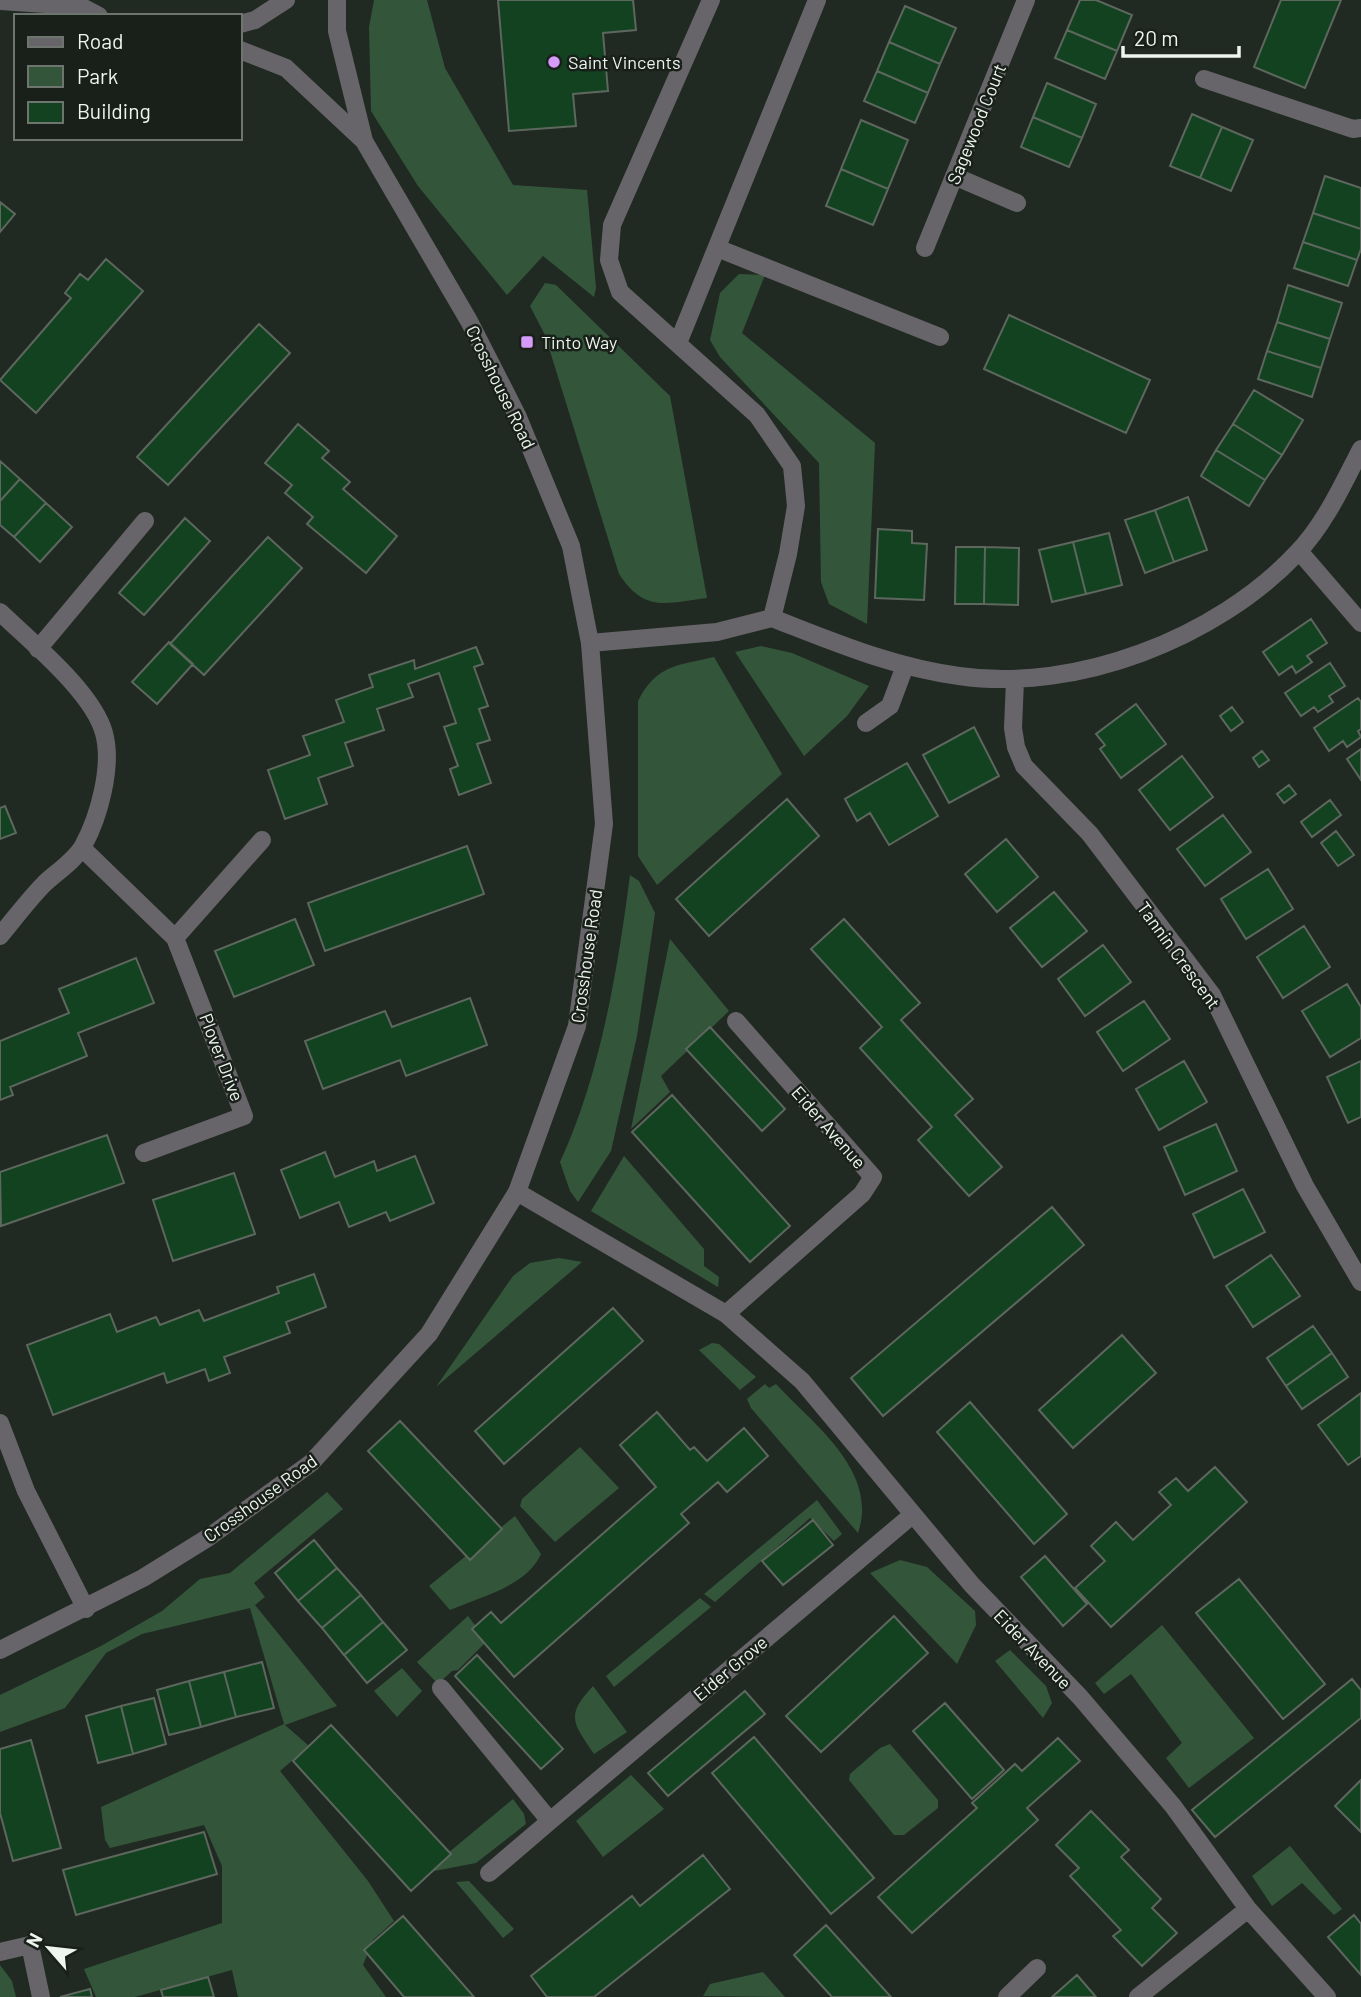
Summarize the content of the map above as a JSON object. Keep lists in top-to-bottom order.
{
  "streets": {
    "street": [
      "Sagewood Court",
      "Crosshouse Road",
      "Tannin Crescent",
      "Plover Drive",
      "Eider Avenue",
      "Eider Grove"
    ]
  },
  "crossings": [
    ["Crosshouse Road", "Eider Avenue"],
    ["Eider Avenue", "Eider Grove"]
  ],
  "places": {
    "other": ["Saint Vincents"],
    "transit": ["Tinto Way"]
  },
  "legend": ["Road", "Park", "Building"],
  "scale_bar": "20 m",
  "north": "top left"
}
